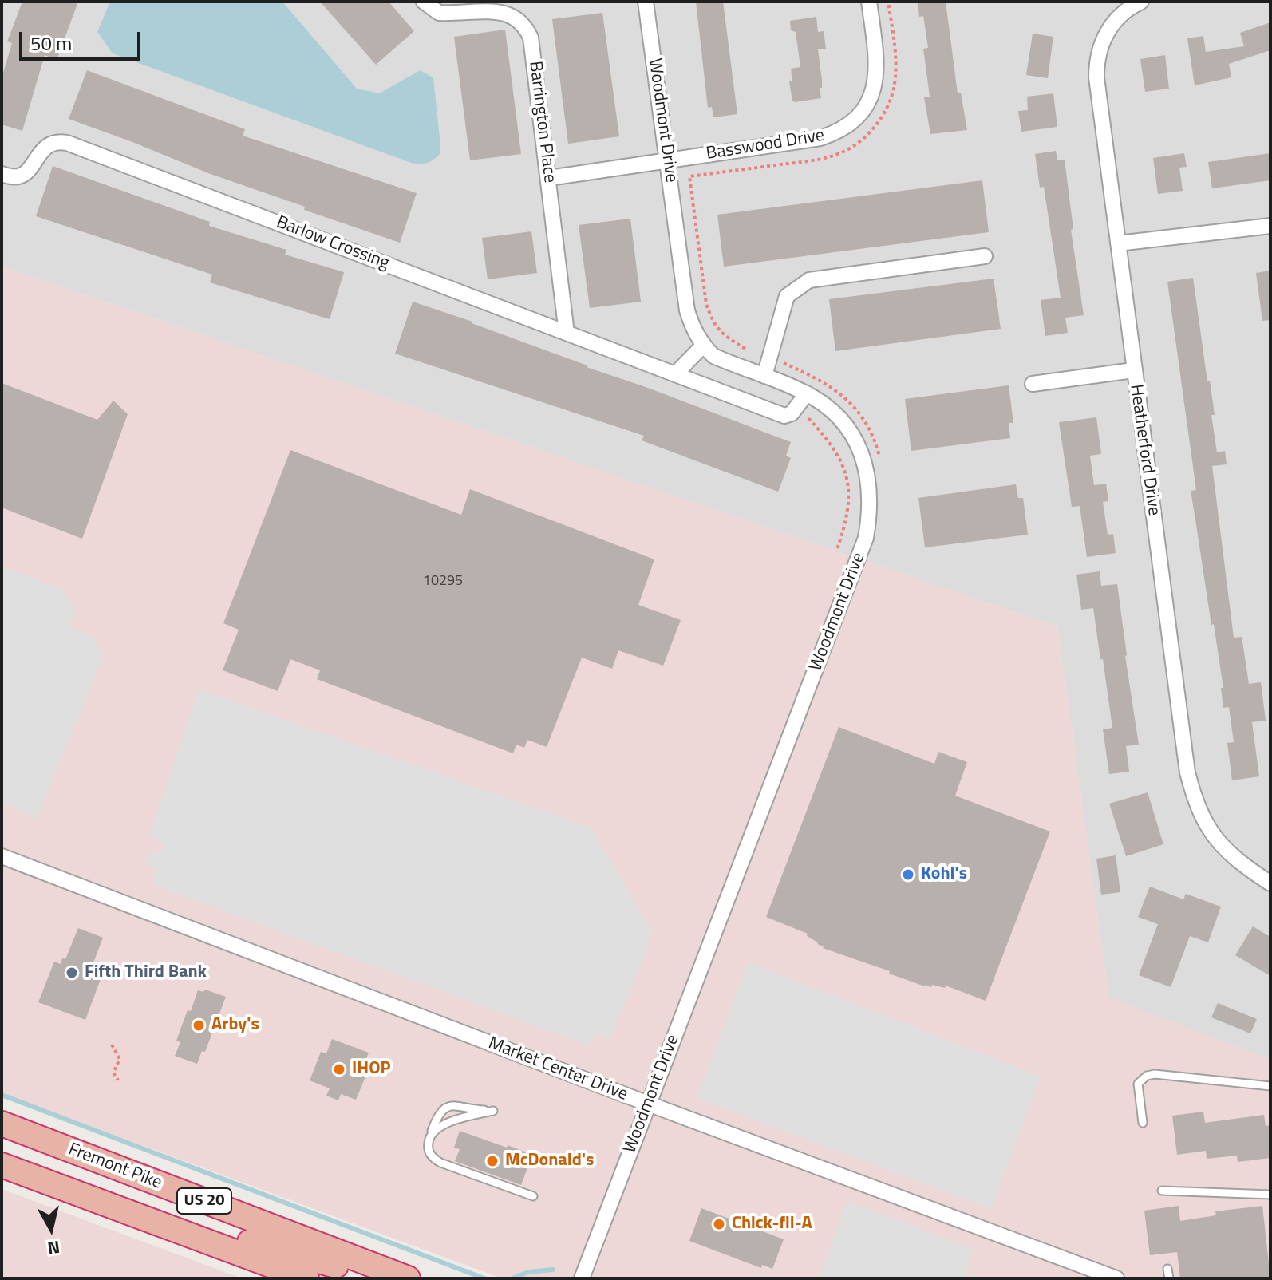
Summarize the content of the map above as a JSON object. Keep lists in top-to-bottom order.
{
  "streets": {
    "highway": ["Fremont Pike", "US 20"],
    "street": [
      "Woodmont Drive",
      "Barrington Place",
      "Basswood Drive",
      "Barlow Crossing",
      "Heatherford Drive",
      "Market Center Drive"
    ]
  },
  "crossings": [
    ["Woodmont Drive", "Basswood Drive"],
    ["Woodmont Drive", "Barlow Crossing"],
    ["Woodmont Drive", "Market Center Drive"],
    ["Barrington Place", "Basswood Drive"],
    ["Barrington Place", "Barlow Crossing"]
  ],
  "places": [
    "Kohl's",
    "Fifth Third Bank",
    "Arby's",
    "IHOP",
    "McDonald's",
    "Chick-fil-A"
  ],
  "house_numbers": ["10295"],
  "scale_bar": "50 m",
  "north": "bottom"
}
